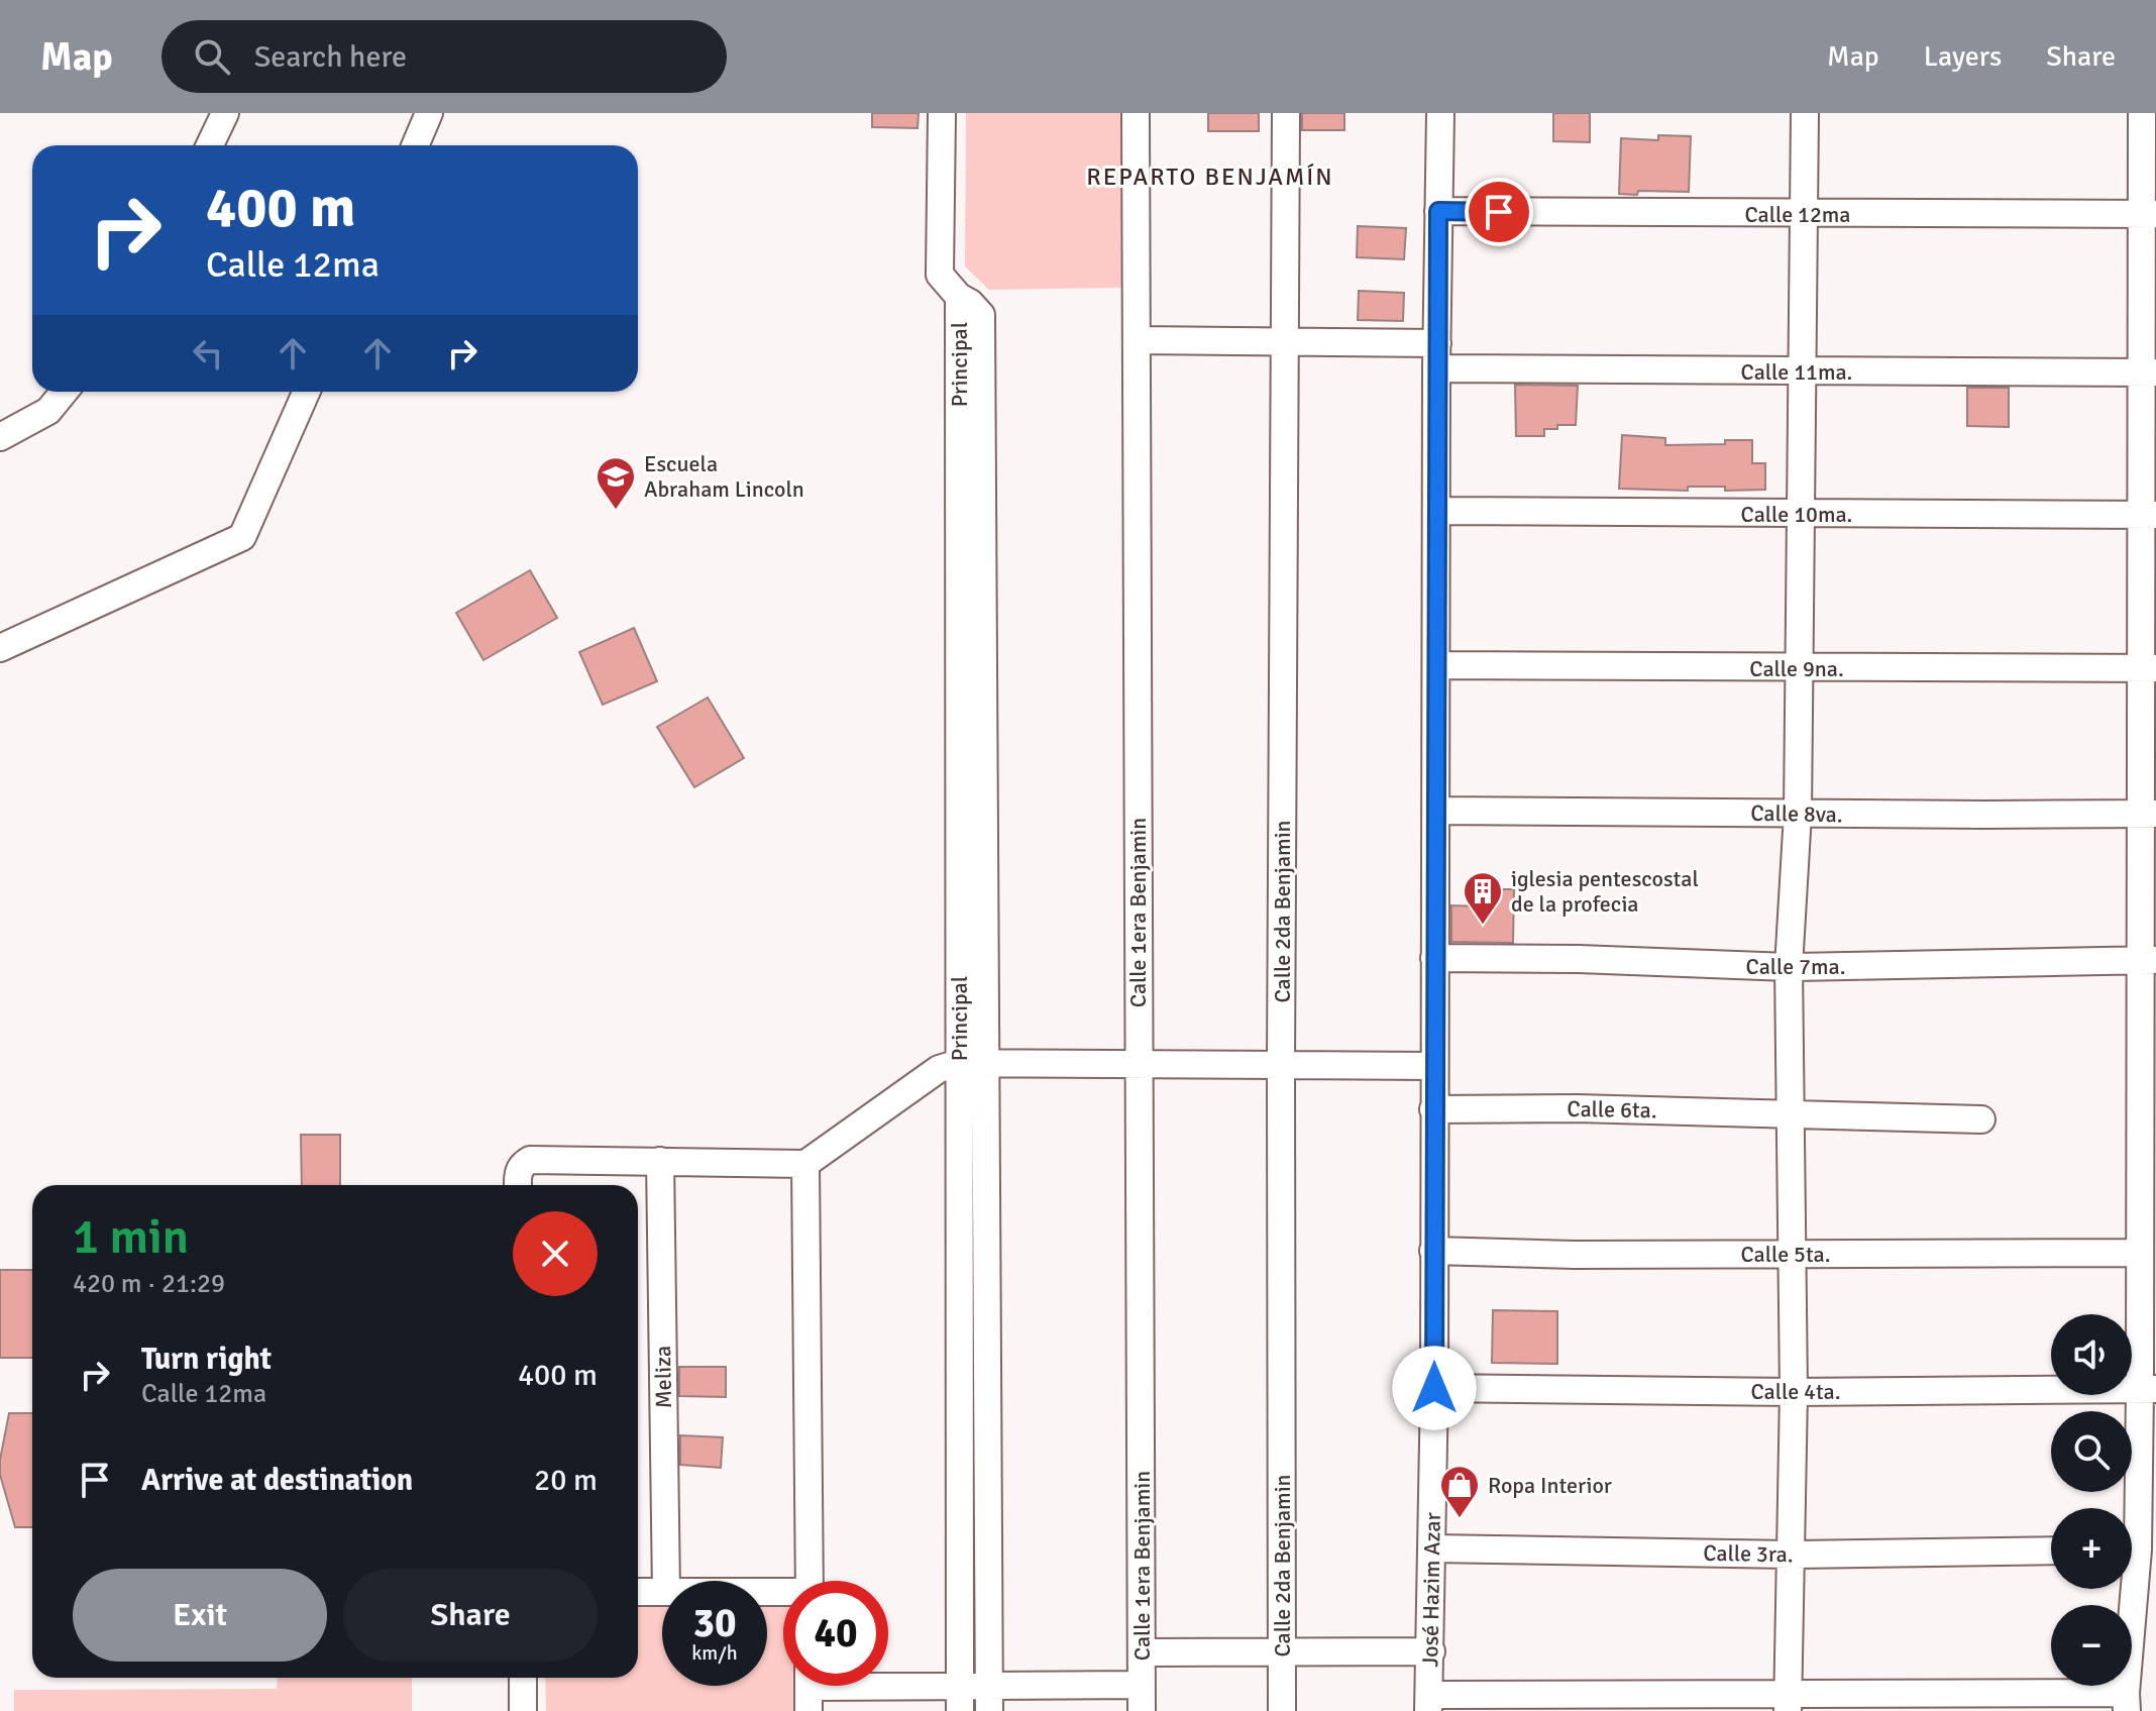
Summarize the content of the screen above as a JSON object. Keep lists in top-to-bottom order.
{
  "streets": {
    "street": [
      "Calle 12ma",
      "Principal",
      "Calle 11ma.",
      "Calle 10ma.",
      "Calle 9na.",
      "Calle 8va.",
      "Calle 2da Benjamin",
      "Calle 1era Benjamin",
      "Calle 7ma.",
      "Calle 6ta.",
      "Calle 5ta.",
      "Meliza",
      "Calle 4ta.",
      "Calle 3ra.",
      "José Hazim Azar"
    ]
  },
  "crossings": [
    ["Calle 12ma", "José Hazim Azar"],
    ["Calle 11ma.", "Calle 2da Benjamin"],
    ["Calle 11ma.", "Calle 1era Benjamin"],
    ["Calle 11ma.", "José Hazim Azar"],
    ["Calle 10ma.", "José Hazim Azar"],
    ["Calle 9na.", "José Hazim Azar"],
    ["Calle 8va.", "José Hazim Azar"],
    ["Calle 7ma.", "José Hazim Azar"],
    ["Calle 6ta.", "José Hazim Azar"],
    ["Calle 5ta.", "José Hazim Azar"],
    ["Calle 4ta.", "José Hazim Azar"],
    ["Calle 3ra.", "José Hazim Azar"]
  ],
  "districts": ["REPARTO BENJAMÍN"],
  "places": {
    "school or university": ["Escuela Abraham Lincoln"],
    "building": ["iglesia pentescostal de la profecia"],
    "shop": ["Ropa Interior"]
  },
  "page": {
    "header": "Map",
    "search": "Search here",
    "nav": ["Map", "Layers", "Share"],
    "turn": ["400 m", "Calle 12ma"],
    "heading": ["1 min", "420 m · 21:29"],
    "map_buttons": ["+", "−"],
    "list": [
      {
        "name": "Turn right",
        "note": "Calle 12ma",
        "value": "400 m"
      },
      {
        "name": "Arrive at destination",
        "value": "20 m"
      }
    ],
    "buttons": ["Exit", "Share"],
    "speed": "30 km/h",
    "limit": "40"
  }
}
